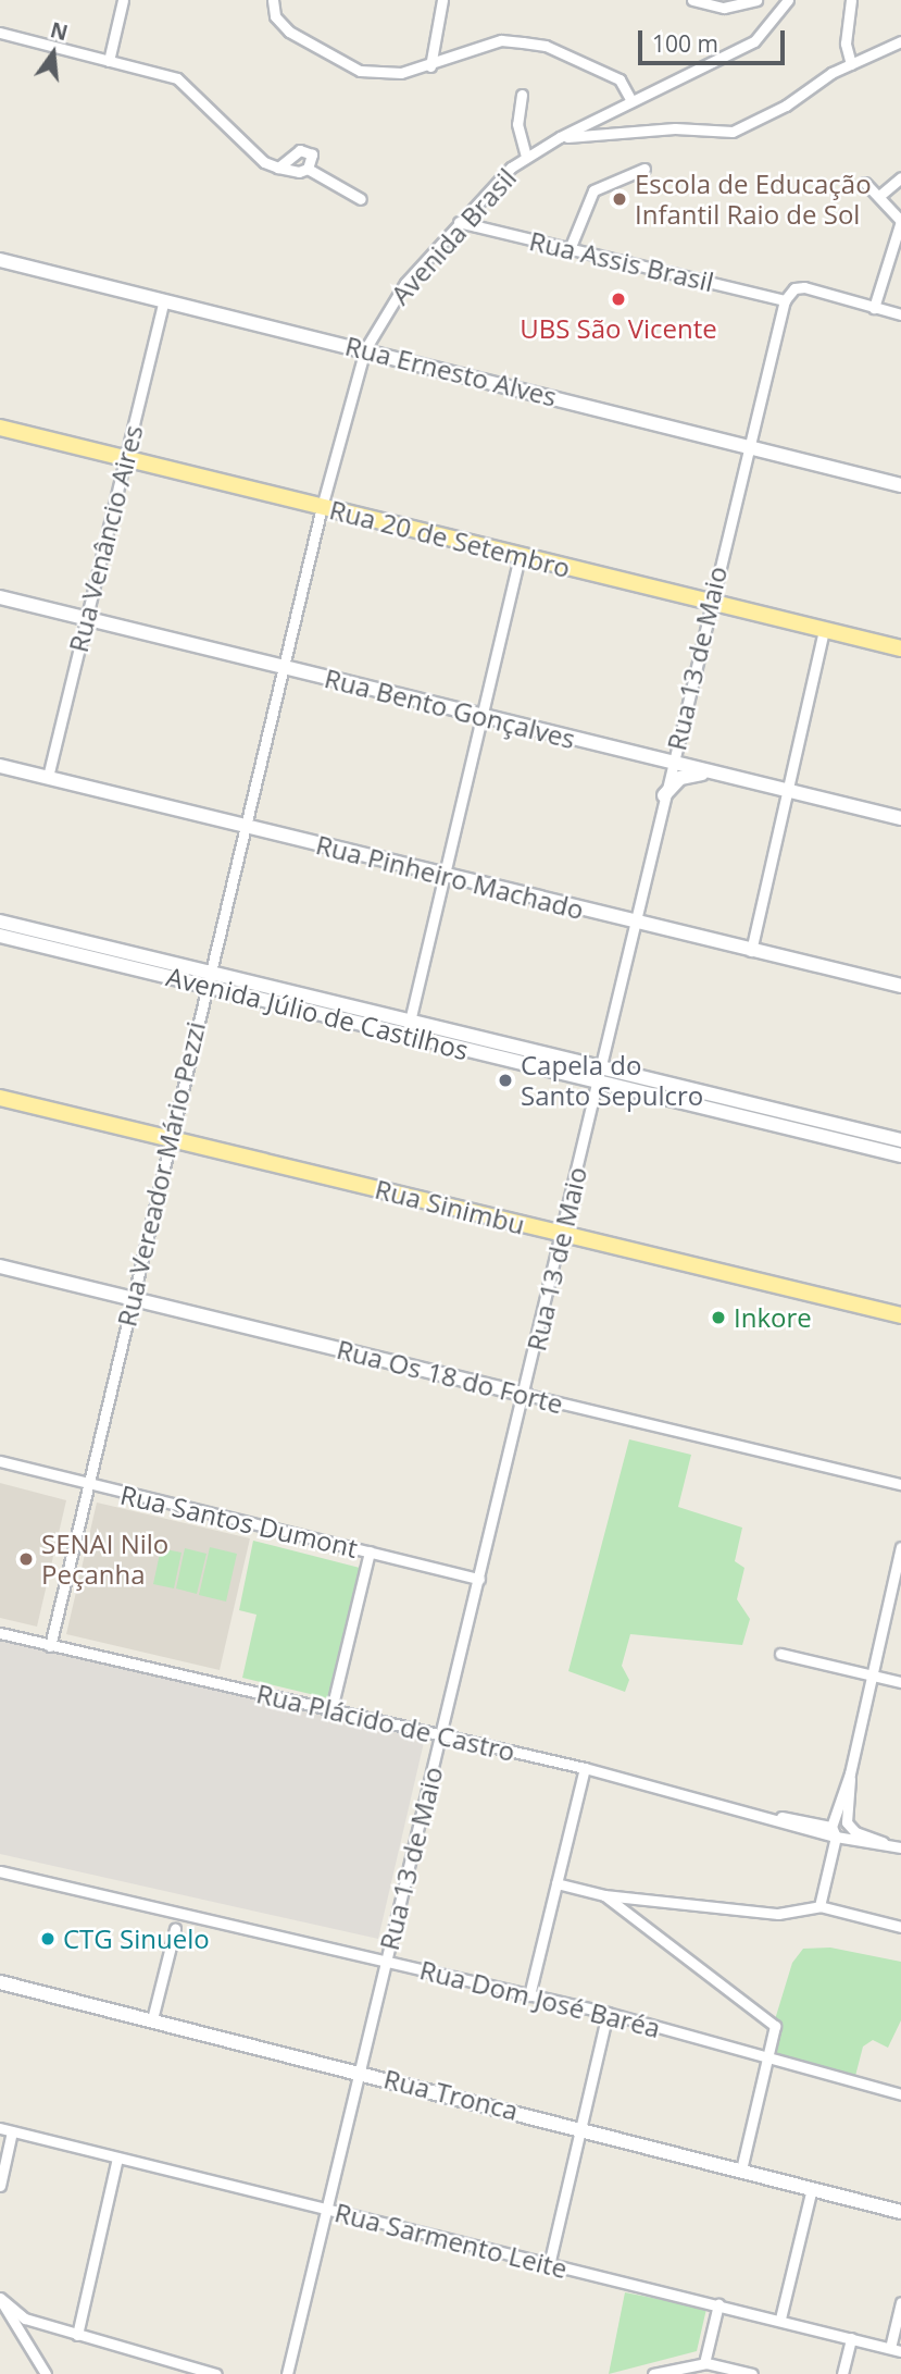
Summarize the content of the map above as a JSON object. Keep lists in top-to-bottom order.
{
  "streets": {
    "main road": ["Rua 20 de Setembro", "Rua Sinimbu"],
    "street": [
      "Avenida Brasil",
      "Rua Assis Brasil",
      "Rua Ernesto Alves",
      "Rua Venâncio Aires",
      "Rua 13 de Maio",
      "Rua Bento Gonçalves",
      "Rua Pinheiro Machado",
      "Avenida Júlio de Castilhos",
      "Rua Vereador Mário Pezzi",
      "Rua Os 18 do Forte",
      "Rua Santos Dumont",
      "Rua Plácido de Castro",
      "Rua Dom José Baréa",
      "Rua Tronca",
      "Rua Sarmento Leite"
    ]
  },
  "crossings": [
    ["Avenida Brasil", "Rua Assis Brasil"],
    ["Avenida Brasil", "Rua Ernesto Alves"],
    ["Avenida Brasil", "Rua Vereador Mário Pezzi"],
    ["Rua Assis Brasil", "Rua 13 de Maio"],
    ["Rua Ernesto Alves", "Rua Venâncio Aires"],
    ["Rua Ernesto Alves", "Rua 13 de Maio"],
    ["Rua Ernesto Alves", "Rua Vereador Mário Pezzi"],
    ["Rua Venâncio Aires", "Rua 20 de Setembro"],
    ["Rua Venâncio Aires", "Rua Bento Gonçalves"],
    ["Rua Venâncio Aires", "Rua Pinheiro Machado"],
    ["Rua 20 de Setembro", "Rua 13 de Maio"],
    ["Rua 20 de Setembro", "Rua Vereador Mário Pezzi"],
    ["Rua 13 de Maio", "Rua Bento Gonçalves"],
    ["Rua 13 de Maio", "Rua Pinheiro Machado"],
    ["Rua 13 de Maio", "Avenida Júlio de Castilhos"],
    ["Rua 13 de Maio", "Rua Sinimbu"],
    ["Rua 13 de Maio", "Rua Os 18 do Forte"],
    ["Rua 13 de Maio", "Rua Santos Dumont"],
    ["Rua 13 de Maio", "Rua Plácido de Castro"],
    ["Rua 13 de Maio", "Rua Dom José Baréa"],
    ["Rua 13 de Maio", "Rua Tronca"],
    ["Rua 13 de Maio", "Rua Sarmento Leite"],
    ["Rua Bento Gonçalves", "Rua Vereador Mário Pezzi"],
    ["Rua Pinheiro Machado", "Rua Vereador Mário Pezzi"],
    ["Avenida Júlio de Castilhos", "Rua Vereador Mário Pezzi"],
    ["Rua Vereador Mário Pezzi", "Rua Sinimbu"],
    ["Rua Vereador Mário Pezzi", "Rua Os 18 do Forte"],
    ["Rua Vereador Mário Pezzi", "Rua Santos Dumont"],
    ["Rua Vereador Mário Pezzi", "Rua Plácido de Castro"]
  ],
  "places": [
    "Escola de Educação Infantil Raio de Sol",
    "UBS São Vicente",
    "Capela do Santo Sepulcro",
    "Inkore",
    "SENAI Nilo Peçanha",
    "CTG Sinuelo"
  ],
  "scale_bar": "100 m",
  "north": "top"
}
